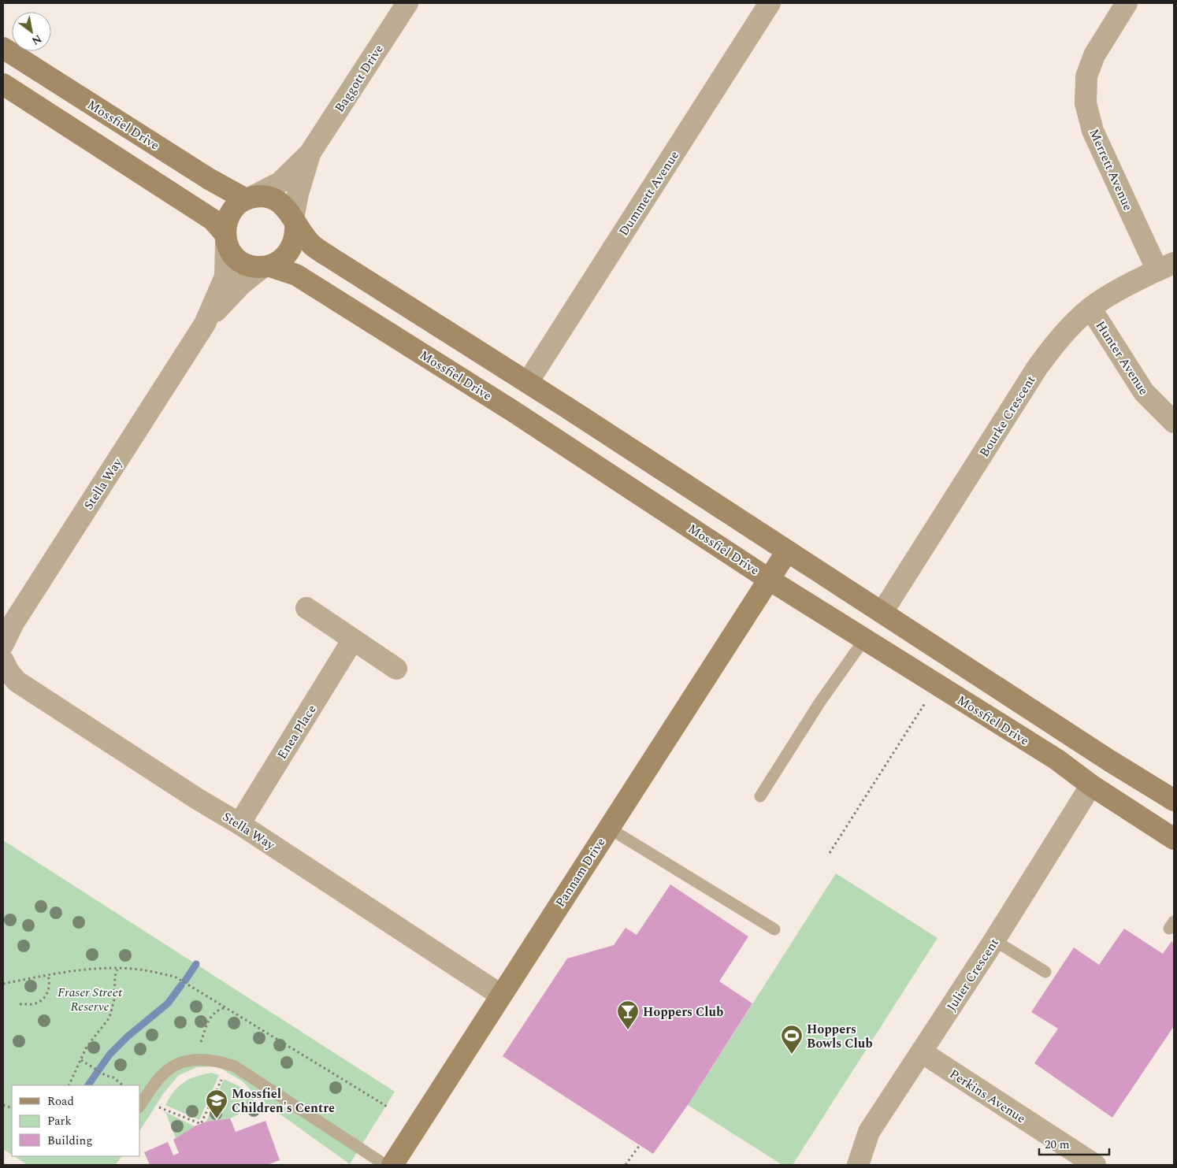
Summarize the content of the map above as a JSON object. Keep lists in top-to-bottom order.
{
  "streets": {
    "street": [
      "Baggott Drive",
      "Mossfiel Drive",
      "Merrett Avenue",
      "Dummett Avenue",
      "Hunter Avenue",
      "Bourke Crescent",
      "Stella Way",
      "Enea Place",
      "Pannam Drive",
      "Julier Crescent",
      "Perkins Avenue"
    ]
  },
  "crossings": [
    ["Baggott Drive", "Mossfiel Drive"],
    ["Baggott Drive", "Stella Way"],
    ["Mossfiel Drive", "Stella Way"],
    ["Mossfiel Drive", "Pannam Drive"],
    ["Mossfiel Drive", "Julier Crescent"],
    ["Merrett Avenue", "Bourke Crescent"],
    ["Hunter Avenue", "Bourke Crescent"],
    ["Stella Way", "Enea Place"],
    ["Stella Way", "Pannam Drive"],
    ["Julier Crescent", "Perkins Avenue"]
  ],
  "parks": ["Fraser Street Reserve"],
  "places": {
    "bar": ["Hoppers Club"],
    "sports": ["Hoppers Bowls Club"],
    "school or university": ["Mossfiel Children's Centre"]
  },
  "legend": ["Road", "Park", "Building"],
  "scale_bar": "20 m",
  "north": "bottom right"
}
